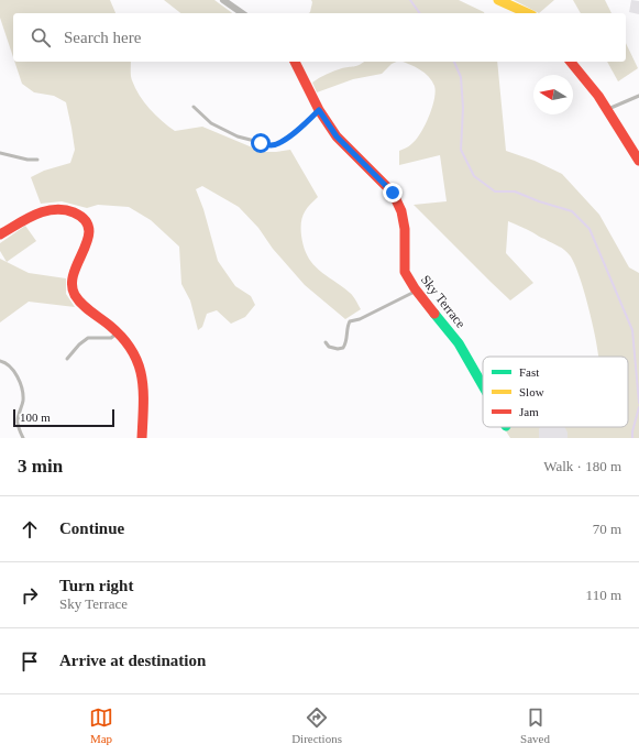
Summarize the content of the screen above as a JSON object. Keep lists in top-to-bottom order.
{
  "streets": {
    "street": ["Sky Terrace"]
  },
  "legend": ["Fast", "Slow", "Jam"],
  "scale_bar": "100 m",
  "north": "left",
  "page": {
    "search": "Search here",
    "scale": "100 m",
    "heading": ["3 min", "Walk · 180 m"],
    "list": [
      ["Continue", "70 m"],
      ["Turn right", "Sky Terrace", "110 m"],
      "Arrive at destination"
    ],
    "nav": ["Map", "Directions", "Saved"]
  }
}
